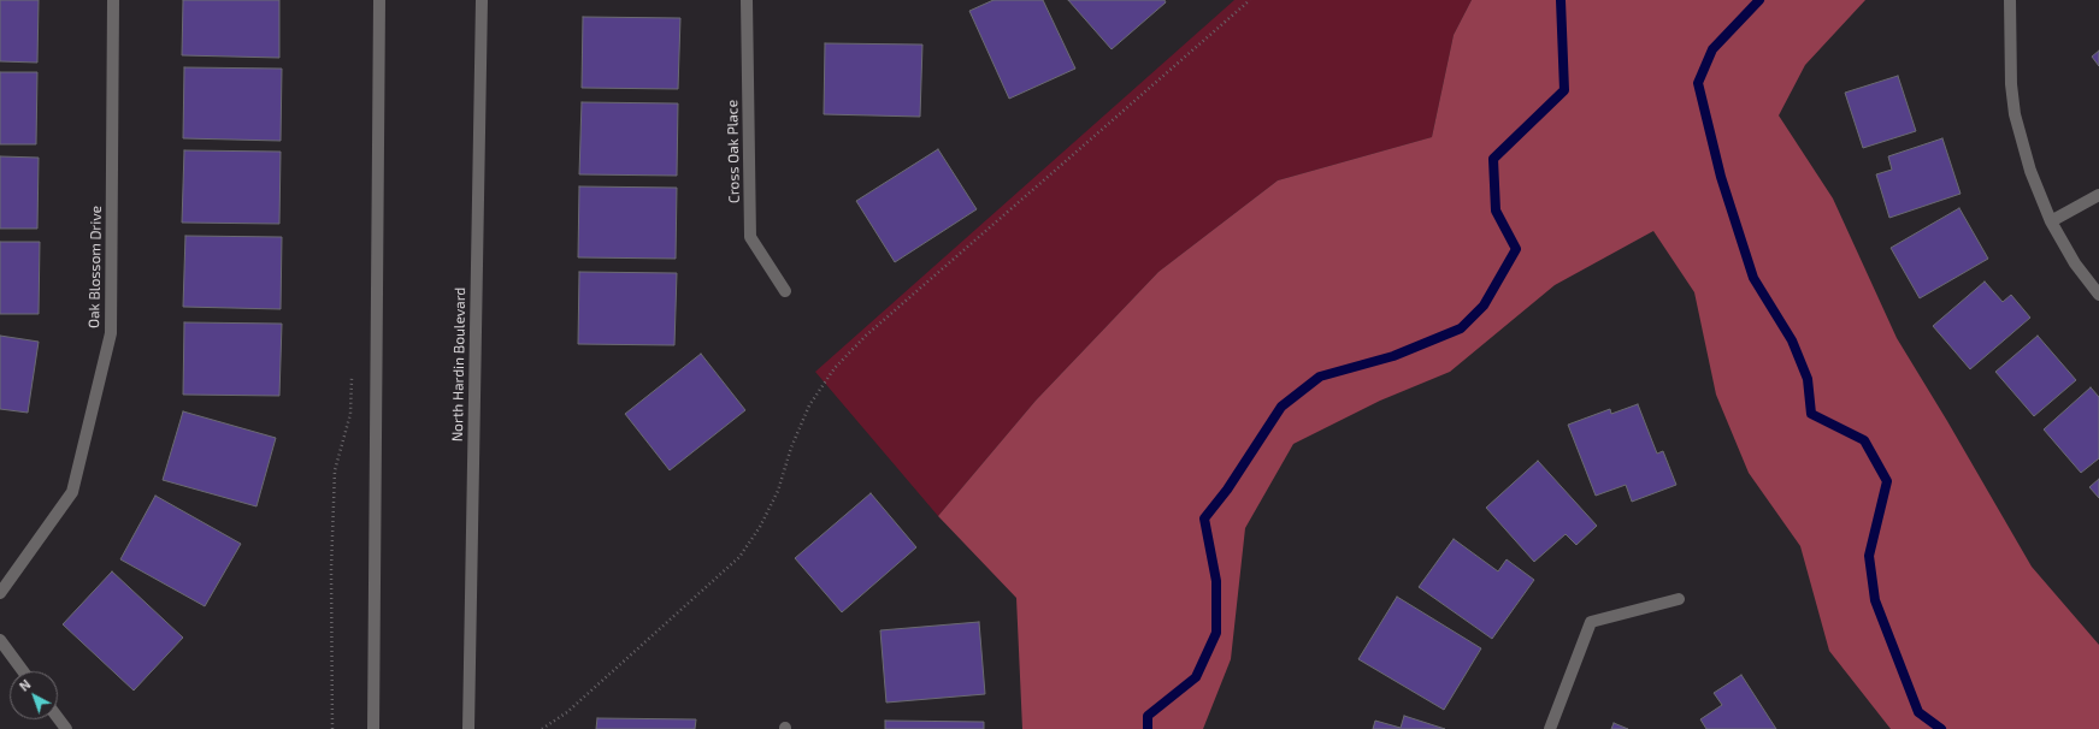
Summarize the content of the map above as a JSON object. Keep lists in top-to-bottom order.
{
  "streets": {
    "street": ["Cross Oak Place", "Oak Blossom Drive", "North Hardin Boulevard"]
  },
  "north": "top left"
}
